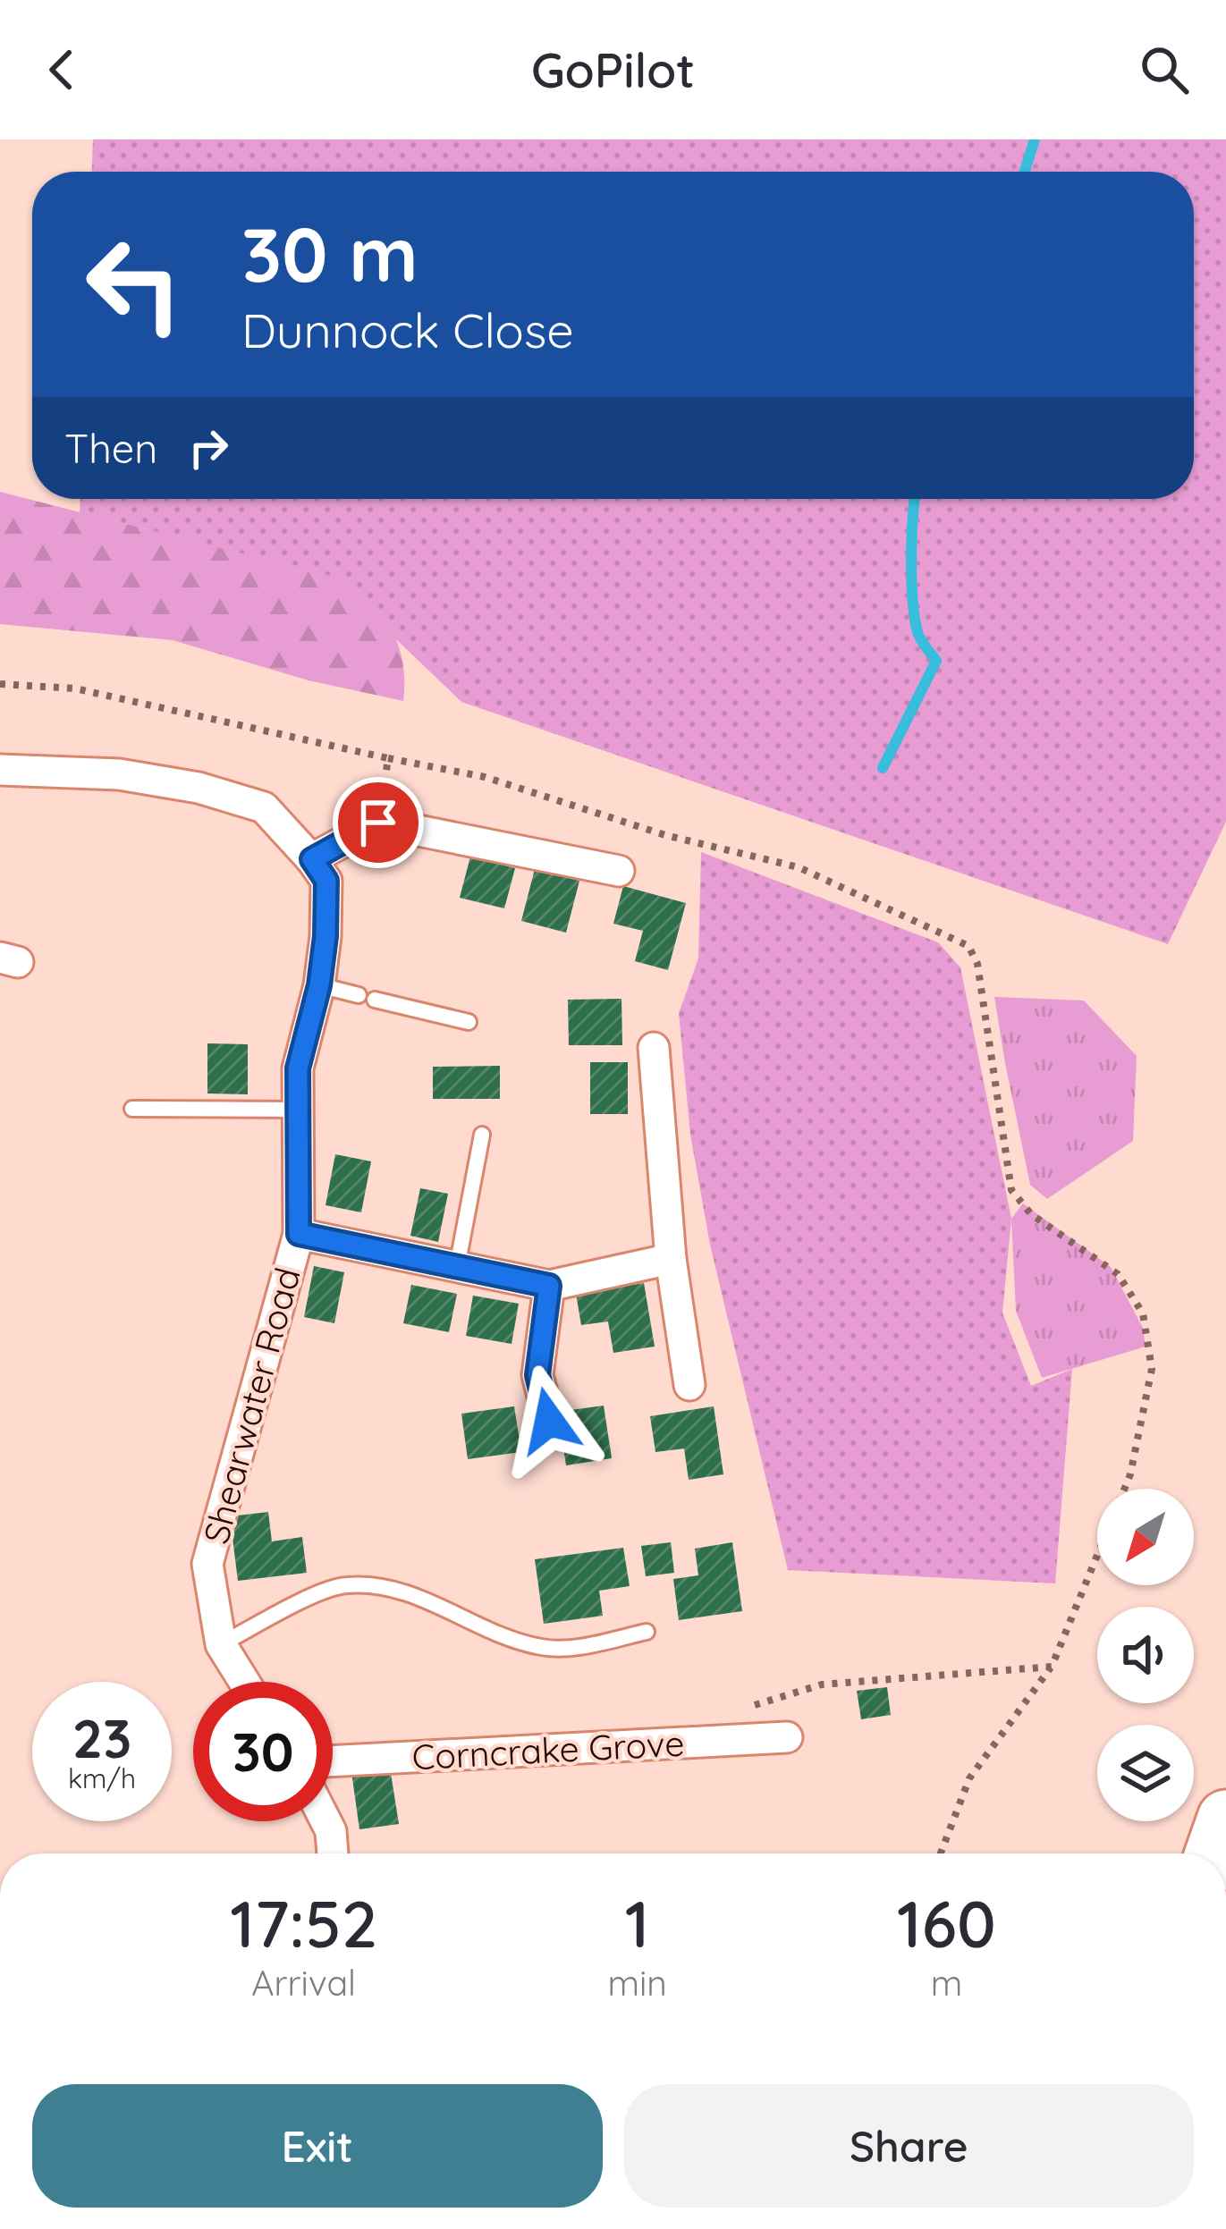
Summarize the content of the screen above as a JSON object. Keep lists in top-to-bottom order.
{
  "streets": {
    "street": ["Shearwater Road", "Corncrake Grove"]
  },
  "north": "bottom left",
  "page": {
    "header": "GoPilot",
    "turn": ["30 m", "Dunnock Close"],
    "then": "Then",
    "speed": "23 km/h",
    "limit": "30",
    "eta": [
      "17:52",
      "Arrival",
      "1",
      "min",
      "160",
      "m"
    ],
    "buttons": ["Exit", "Share"]
  }
}
